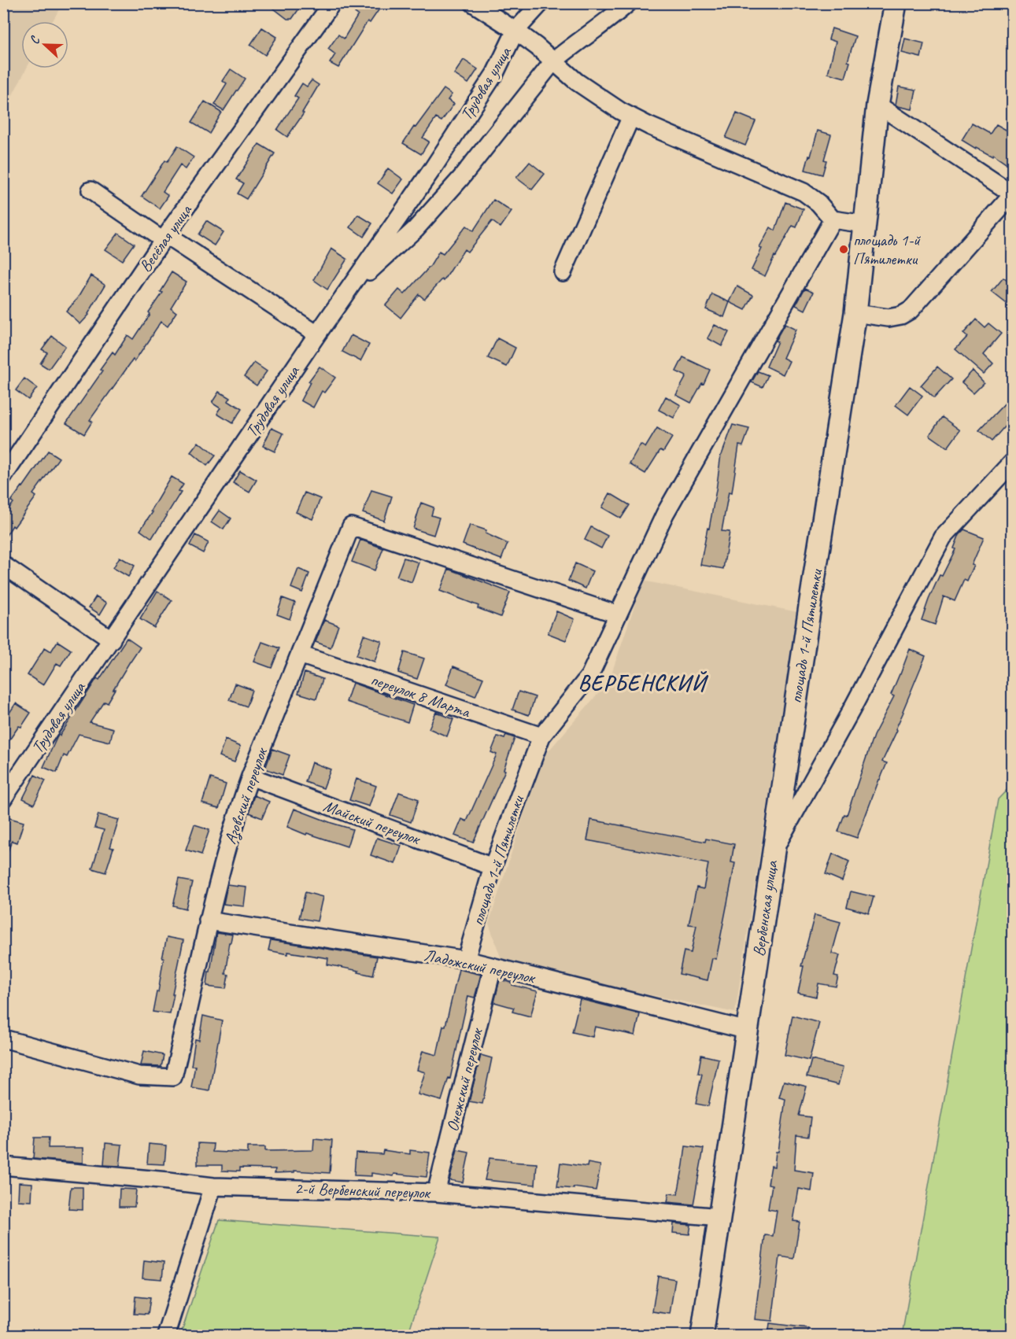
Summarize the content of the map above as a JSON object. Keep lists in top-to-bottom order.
{
  "streets": {
    "main road": ["площадь 1-й Пятилетки", "Вербенская улица"],
    "street": [
      "Трудовая улица",
      "Весёлая улица",
      "переулок 8 Марта",
      "Азовский переулок",
      "Майский переулок",
      "Ладожский переулок",
      "Онежский переулок",
      "2-й Вербенский переулок"
    ]
  },
  "crossings": [
    ["площадь 1-й Пятилетки", "переулок 8 Марта"],
    ["площадь 1-й Пятилетки", "Азовский переулок"],
    ["площадь 1-й Пятилетки", "Майский переулок"],
    ["площадь 1-й Пятилетки", "Вербенская улица"],
    ["площадь 1-й Пятилетки", "Ладожский переулок"],
    ["переулок 8 Марта", "Азовский переулок"],
    ["Азовский переулок", "Майский переулок"],
    ["Азовский переулок", "Ладожский переулок"],
    ["Вербенская улица", "Ладожский переулок"],
    ["Вербенская улица", "2-й Вербенский переулок"],
    ["Ладожский переулок", "Онежский переулок"],
    ["Онежский переулок", "2-й Вербенский переулок"]
  ],
  "districts": ["ВЕРБЕНСКИЙ"],
  "places": ["площадь 1-й Пятилетки"],
  "north": "left"
}
